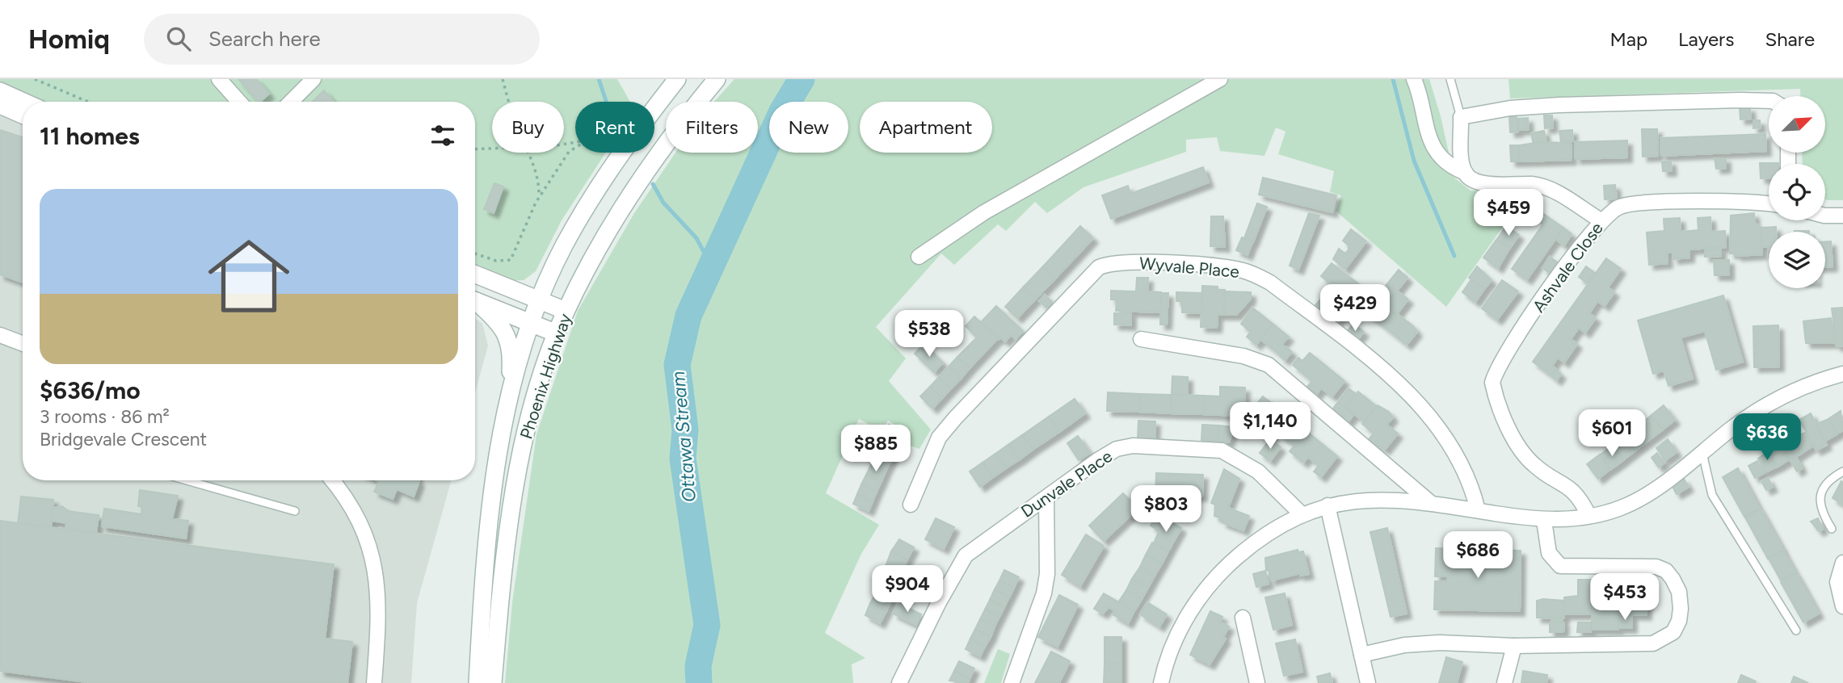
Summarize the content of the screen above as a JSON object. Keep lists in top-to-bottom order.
{
  "streets": {
    "main road": ["Phoenix Highway"],
    "street": ["Wyvale Place", "Ashvale Close", "Dunvale Place"]
  },
  "water": ["Ottawa Stream"],
  "north": "top right",
  "page": {
    "header": "Homiq",
    "search": "Search here",
    "nav": ["Map", "Layers", "Share"],
    "chip": [
      "Buy",
      "Rent",
      "Filters",
      "New",
      "Apartment"
    ],
    "heading": "11 homes",
    "list": [
      {
        "name": "$636/mo",
        "note": "3 rooms · 86 m² · Bridgevale Crescent"
      }
    ],
    "price": [
      "$459",
      "$429",
      "$538",
      "$1,140",
      "$601",
      "$636",
      "$885",
      "$803",
      "$686",
      "$904",
      "$453"
    ]
  }
}
